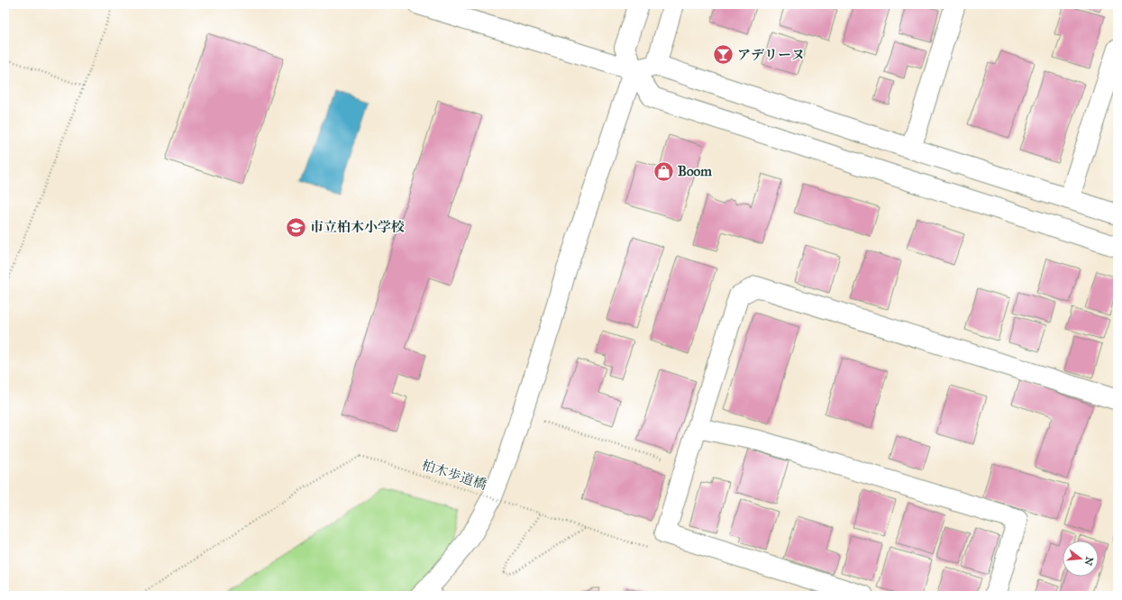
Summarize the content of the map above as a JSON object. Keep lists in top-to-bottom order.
{
  "streets": {
    "path": ["柏木歩道橋"]
  },
  "places": {
    "bar": ["アデリーヌ"],
    "shop": ["Boom"],
    "school or university": ["市立柏木小学校"]
  },
  "north": "right"
}
